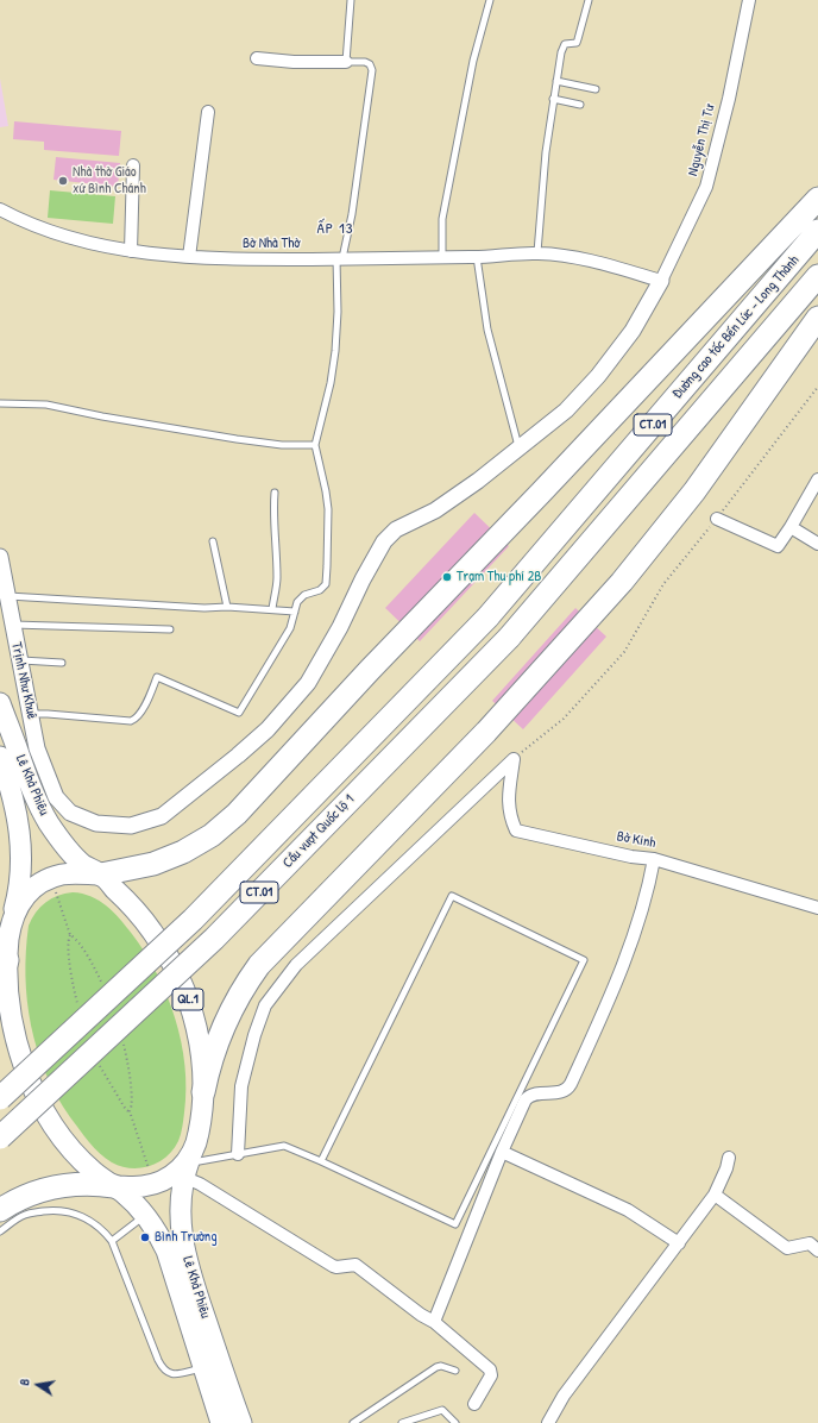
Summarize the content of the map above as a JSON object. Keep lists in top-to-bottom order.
{
  "streets": {
    "highway": [
      "Đường cao tốc Bến Lức - Long Thành",
      "CT.01",
      "Lê Khả Phiêu",
      "Cầu vượt Quốc lộ 1",
      "QL.1"
    ],
    "street": [
      "Nguyễn Thị Tư",
      "Bờ Nhà Thờ",
      "Trịnh Như Khuê",
      "Bờ Kinh"
    ]
  },
  "crossings": [
    ["Nguyễn Thị Tư", "Bờ Nhà Thờ"],
    ["Nguyễn Thị Tư", "Trịnh Như Khuê"],
    ["Bờ Nhà Thờ", "Trịnh Như Khuê"],
    ["Đường cao tốc Bến Lức - Long Thành", "Cầu vượt Quốc lộ 1"],
    ["Trịnh Như Khuê", "Lê Khả Phiêu"],
    ["Lê Khả Phiêu", "QL.1"]
  ],
  "districts": ["ẤP 13"],
  "places": ["Nhà thờ Giáo xứ Bình Chánh", "Trạm Thu phí 2B", "Bình Trường"],
  "north": "left"
}
